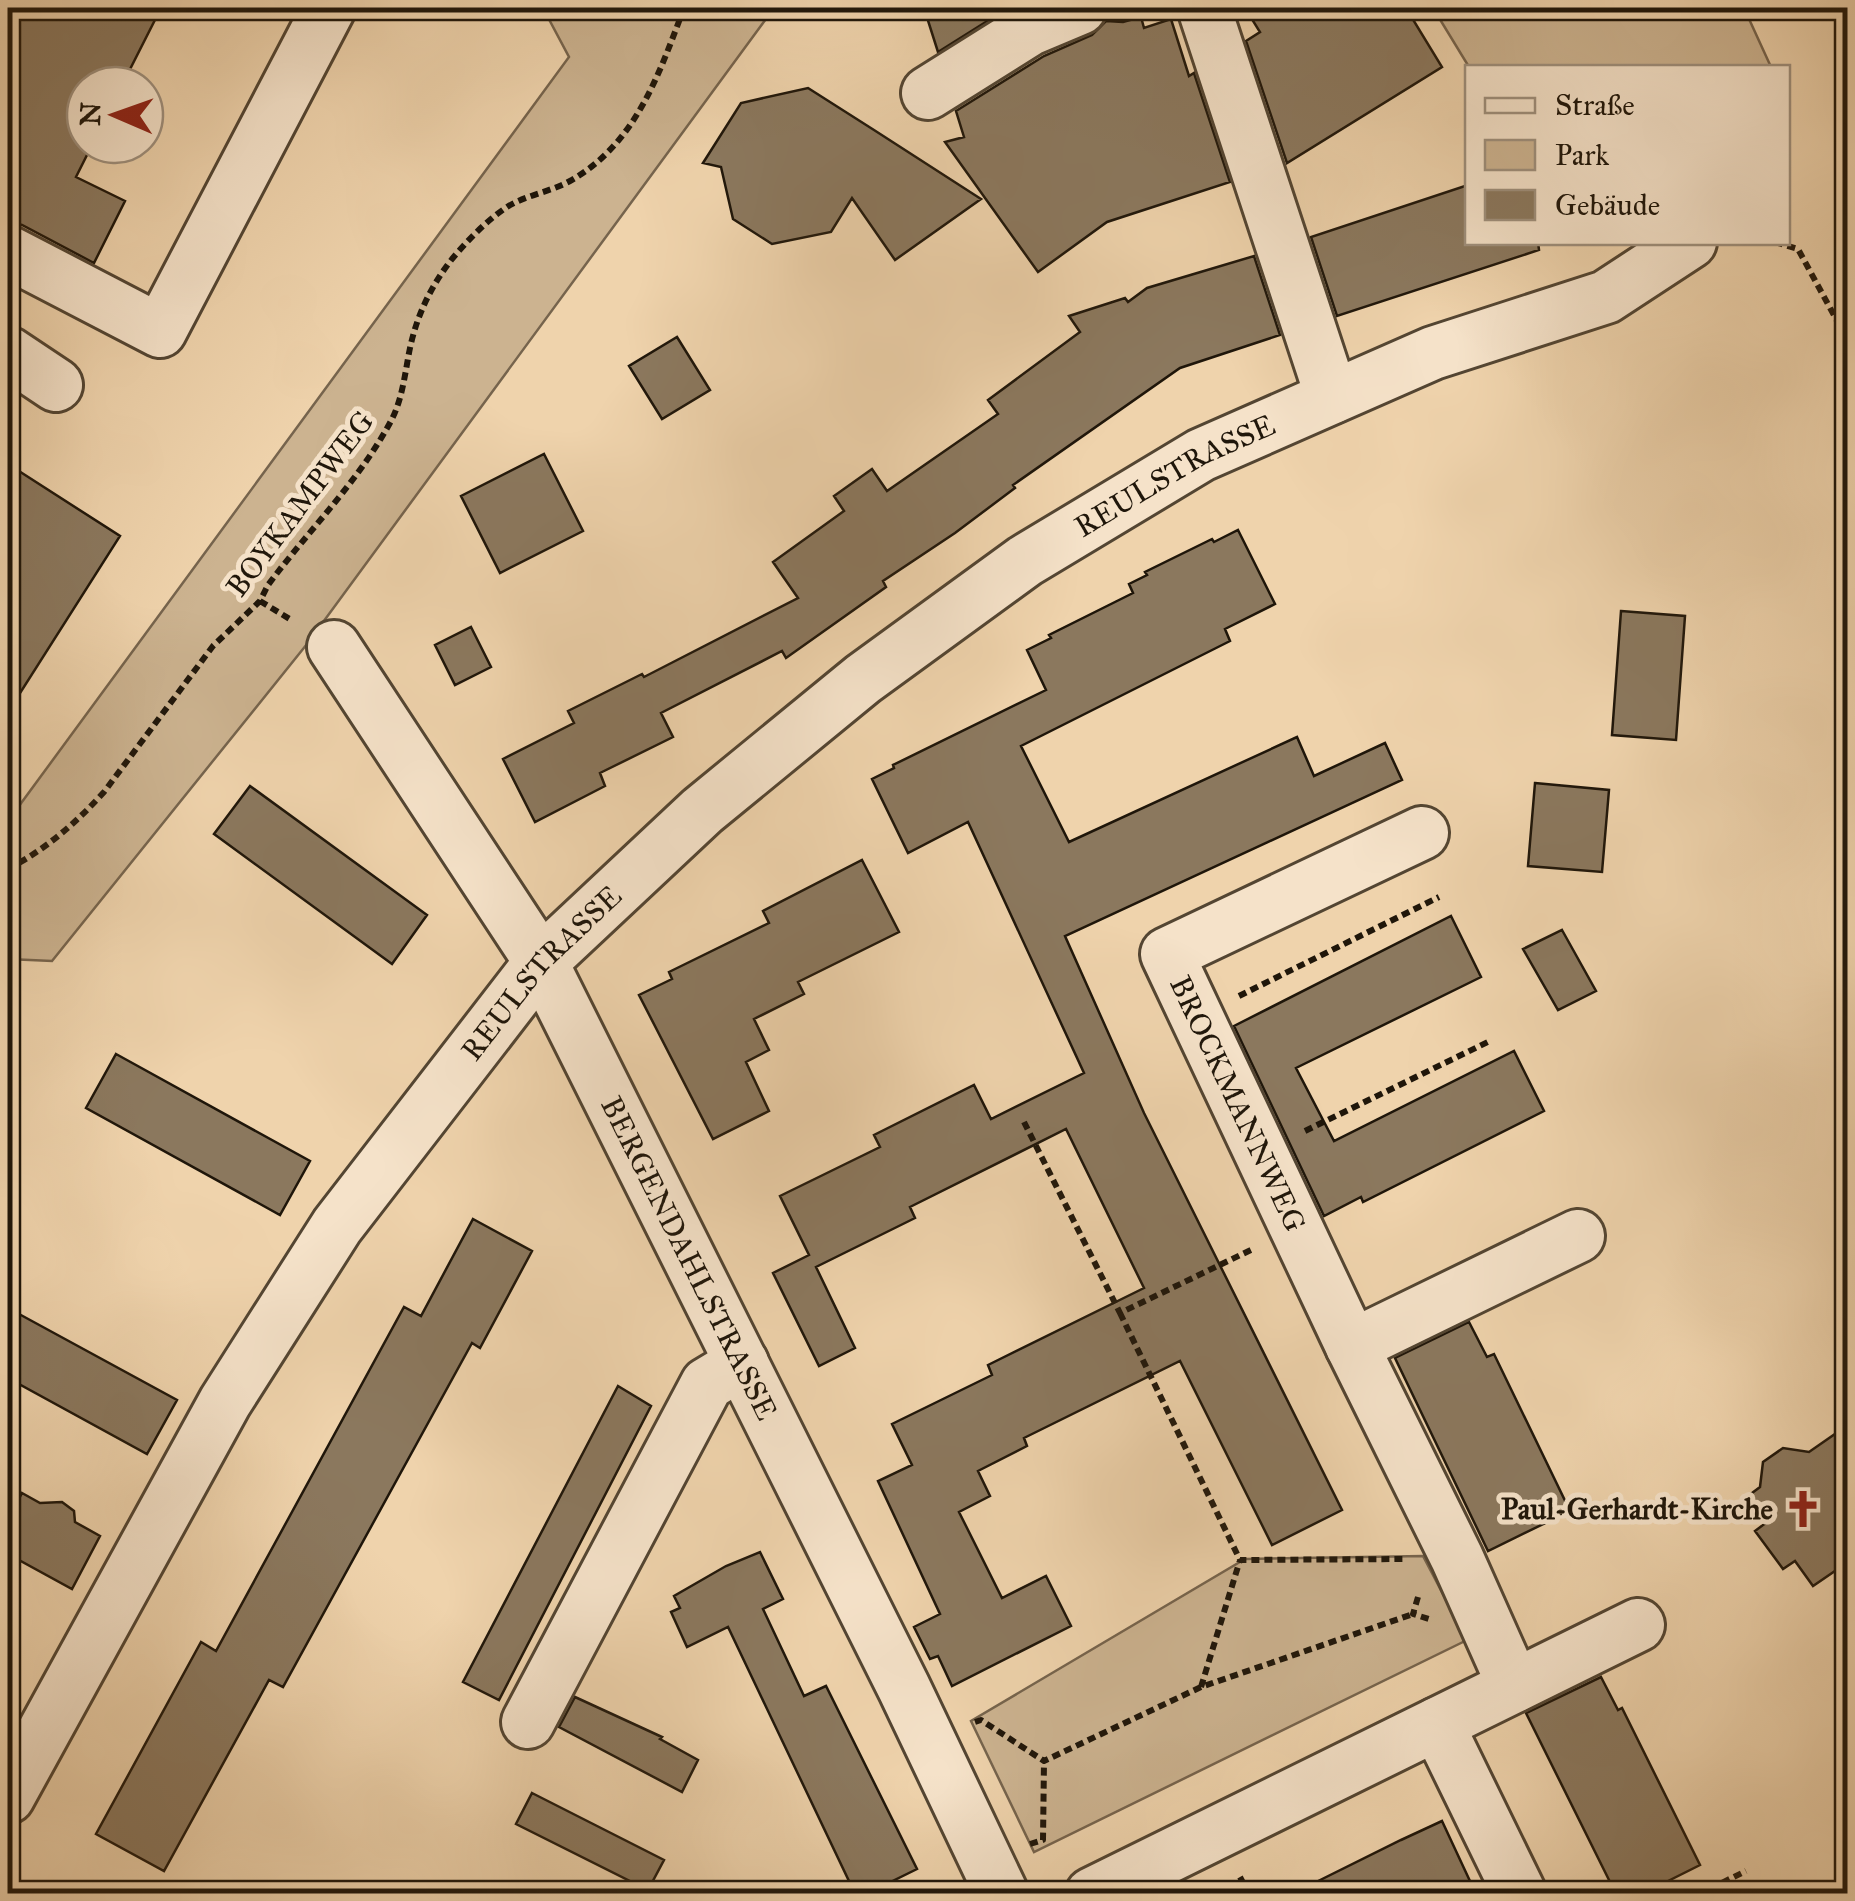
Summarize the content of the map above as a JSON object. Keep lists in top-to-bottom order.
{
  "streets": {
    "street": ["REULSTRASSE", "BROCKMANNWEG", "BERGENDAHLSTRASSE"],
    "path": ["BOYKAMPWEG"]
  },
  "crossings": [
    ["REULSTRASSE", "BERGENDAHLSTRASSE"]
  ],
  "places": {
    "church": ["Paul-Gerhardt-Kirche"]
  },
  "legend": ["Straße", "Park", "Gebäude"],
  "north": "left"
}
